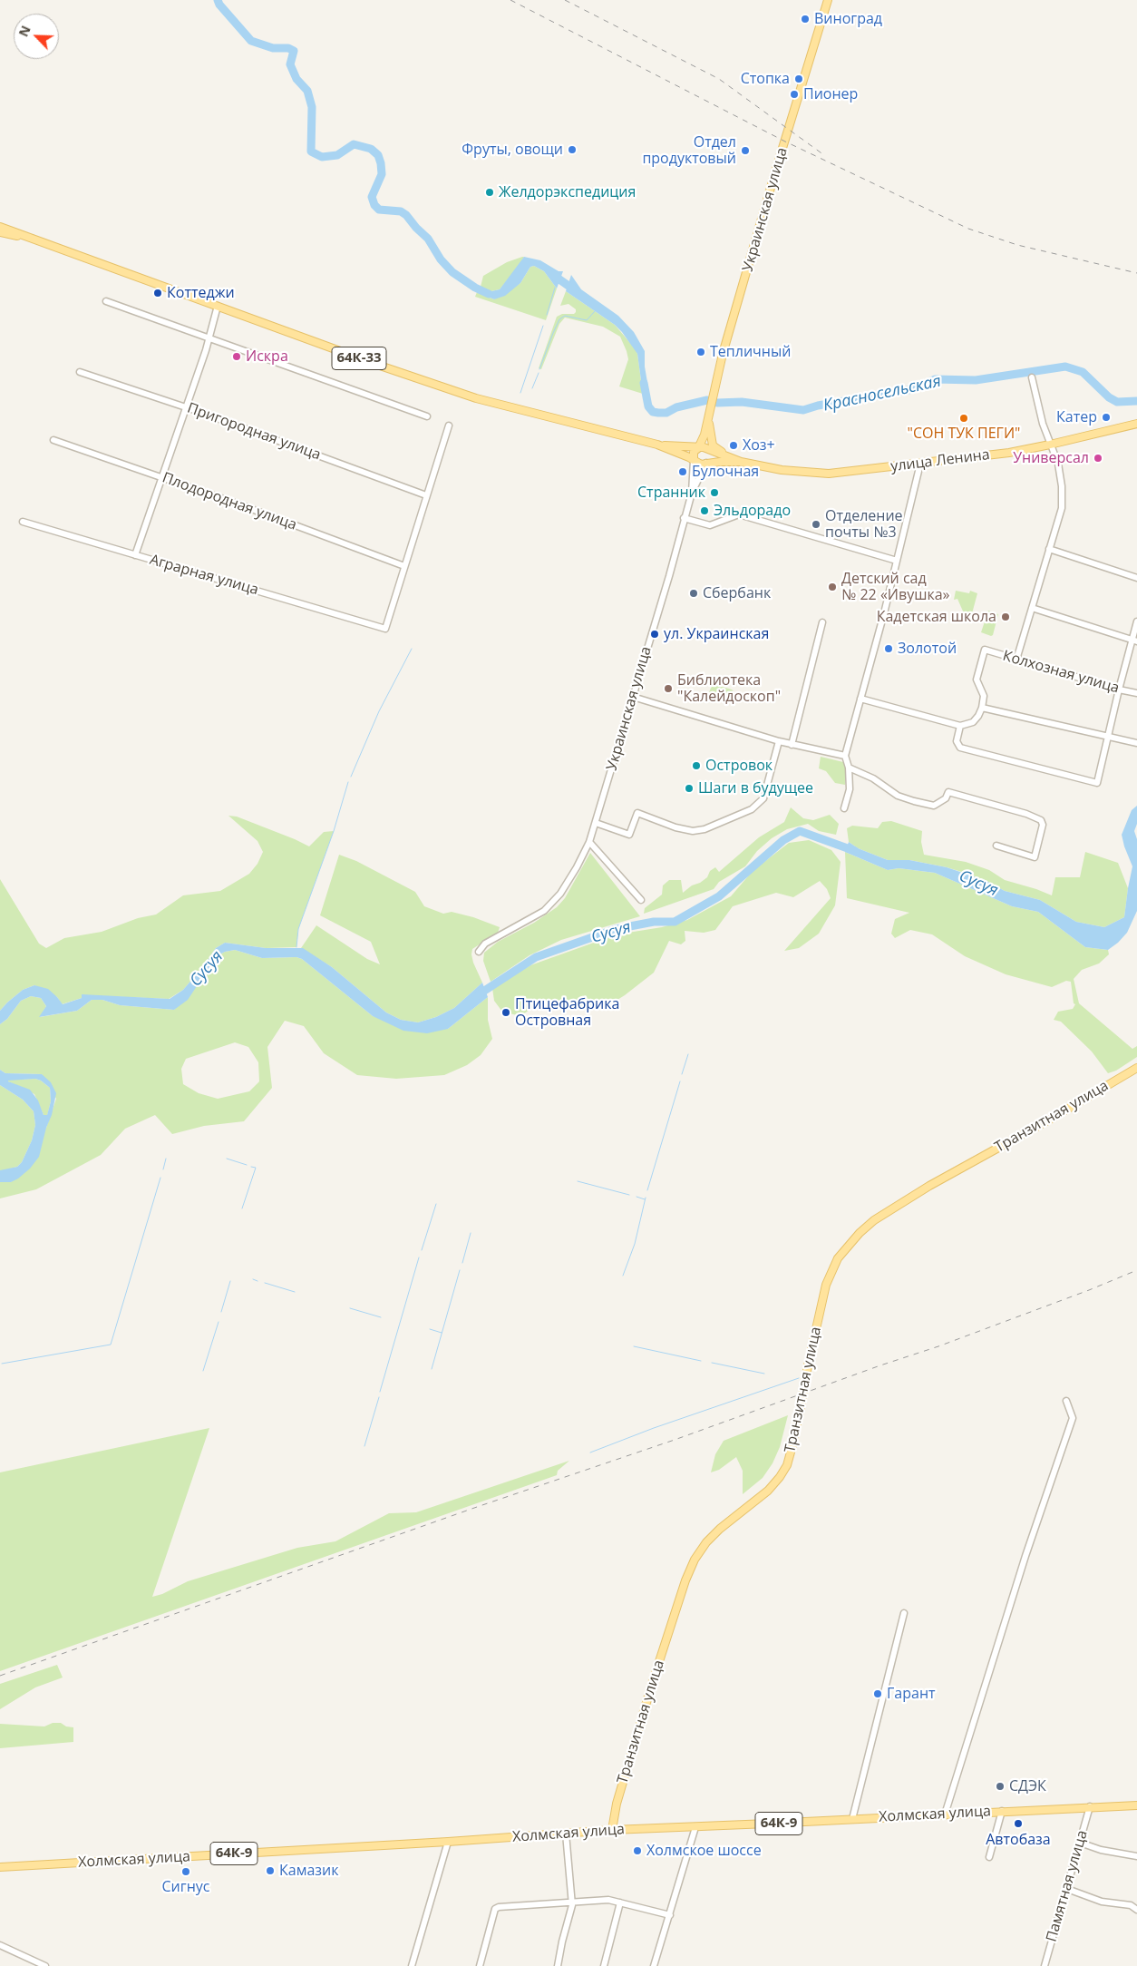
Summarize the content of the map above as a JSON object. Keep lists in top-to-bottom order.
{
  "streets": {
    "main road": [
      "Украинская улица",
      "64К-33",
      "улица Ленина",
      "Транзитная улица",
      "Холмская улица",
      "64К-9"
    ],
    "street": [
      "Пригородная улица",
      "Плодородная улица",
      "Аграрная улица",
      "Колхозная улица",
      "Памятная улица"
    ]
  },
  "crossings": [
    ["Украинская улица", "улица Ленина"],
    ["64К-33", "улица Ленина"],
    ["Плодородная улица", "Аграрная улица"],
    ["Транзитная улица", "Холмская улица"],
    ["Холмская улица", "Памятная улица"]
  ],
  "water": ["Красносельская", "Сусуя"],
  "places": [
    "Виноград",
    "Стопка",
    "Пионер",
    "Фруты, овощи",
    "Отдел продуктовый",
    "Желдорэкспедиция",
    "Коттеджи",
    "Тепличный",
    "Искра",
    "Катер",
    "\"СОН ТУК ПЕГИ\"",
    "Хоз+",
    "Универсал",
    "Булочная",
    "Странник",
    "Эльдорадо",
    "Отделение почты №3",
    "Детский сад № 22 «Ивушка»",
    "Сбербанк",
    "Кадетская школа",
    "ул. Украинская",
    "Золотой",
    "Библиотека \"Калейдоскоп\"",
    "Островок",
    "Шаги в будущее",
    "Птицефабрика Островная",
    "Гарант",
    "СДЭК",
    "Автобаза",
    "Холмское шоссе",
    "Камазик",
    "Сигнус"
  ],
  "north": "top left"
}
